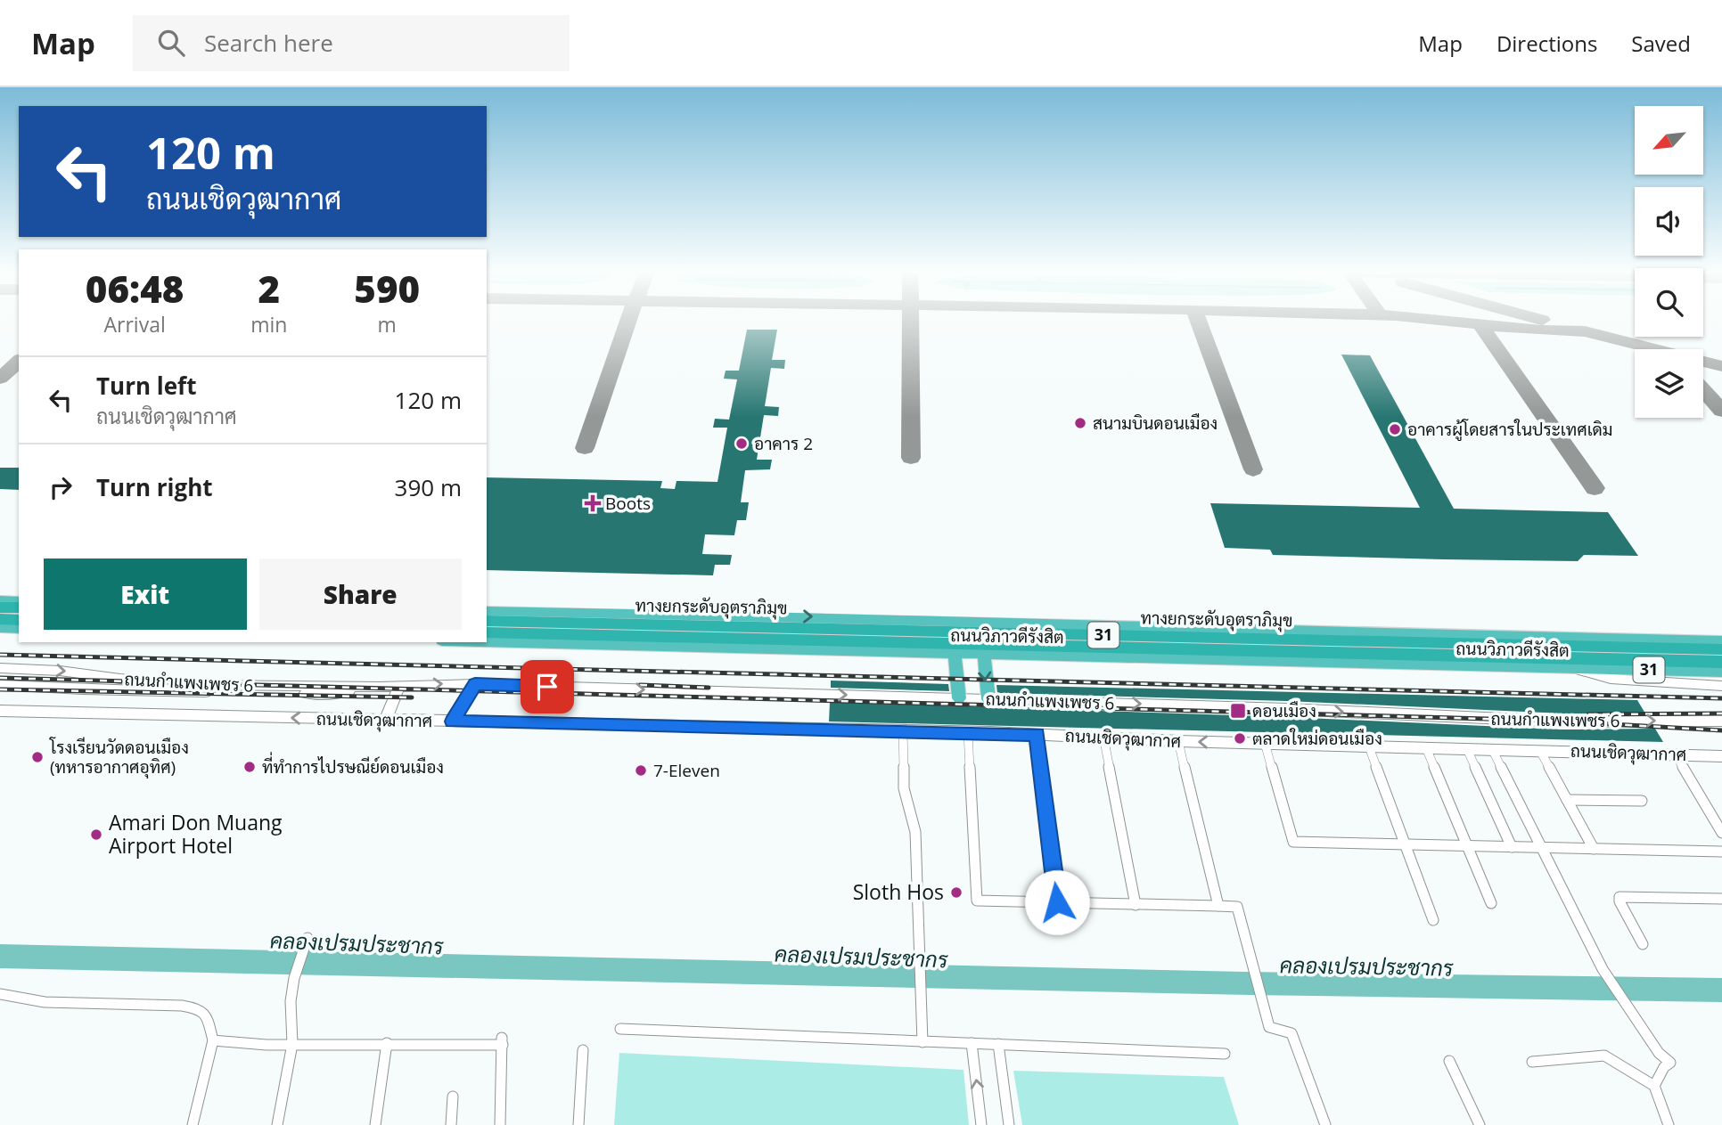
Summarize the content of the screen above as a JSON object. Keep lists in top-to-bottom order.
{
  "streets": {
    "highway": ["ทางยกระดับอุตราภิมุข", "31", "ถนนวิภาวดีรังสิต"],
    "main road": ["ถนนกำแพงเพชร 6", "ถนนเชิดวุฒากาศ"]
  },
  "water": ["คลองเปรมประชากร"],
  "places": {
    "other": [
      "สนามบินดอนเมือง",
      "อาคารผู้โดยสารในประเทศเดิม",
      "อาคาร 2",
      "ตลาดใหม่ดอนเมือง",
      "โรงเรียนวัดดอนเมือง (ทหารอากาศอุทิศ)",
      "ที่ทำการไปรษณีย์ดอนเมือง",
      "7-Eleven",
      "Amari Don Muang Airport Hotel",
      "Sloth Hos"
    ],
    "health": ["Boots"],
    "transit": ["ดอนเมือง"]
  },
  "north": "bottom left",
  "page": {
    "header": "Map",
    "search": "Search here",
    "nav": ["Map", "Directions", "Saved"],
    "turn": ["120 m", "ถนนเชิดวุฒากาศ"],
    "eta": [
      "06:48",
      "Arrival",
      "2",
      "min",
      "590",
      "m"
    ],
    "list": [
      {
        "name": "Turn left",
        "note": "ถนนเชิดวุฒากาศ",
        "value": "120 m"
      },
      {
        "name": "Turn right",
        "value": "390 m"
      }
    ],
    "buttons": ["Exit", "Share"]
  }
}
